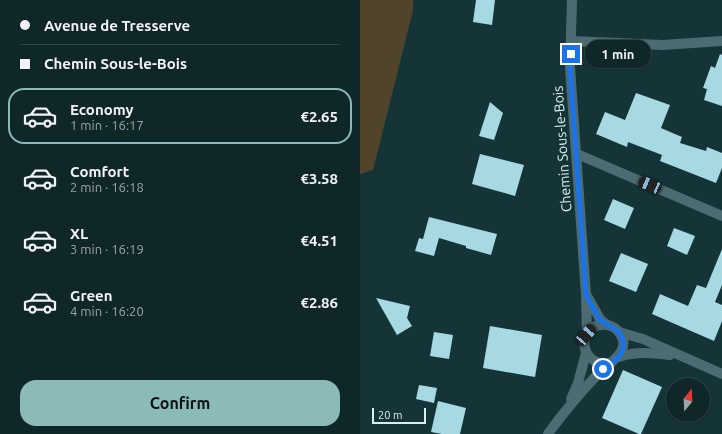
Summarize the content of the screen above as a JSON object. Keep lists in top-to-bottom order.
{
  "streets": {
    "street": ["Chemin Sous-le-Bois"]
  },
  "scale_bar": "20 m",
  "north": "top",
  "page": {
    "banner": ["Avenue de Tresserve", "Chemin Sous-le-Bois"],
    "bubble": "1 min",
    "list": [
      {
        "name": "Economy",
        "note": "1 min · 16:17",
        "value": "€2.65"
      },
      {
        "name": "Comfort",
        "note": "2 min · 16:18",
        "value": "€3.58"
      },
      {
        "name": "XL",
        "note": "3 min · 16:19",
        "value": "€4.51"
      },
      {
        "name": "Green",
        "note": "4 min · 16:20",
        "value": "€2.86"
      }
    ],
    "buttons": "Confirm",
    "scale": "20 m"
  }
}
